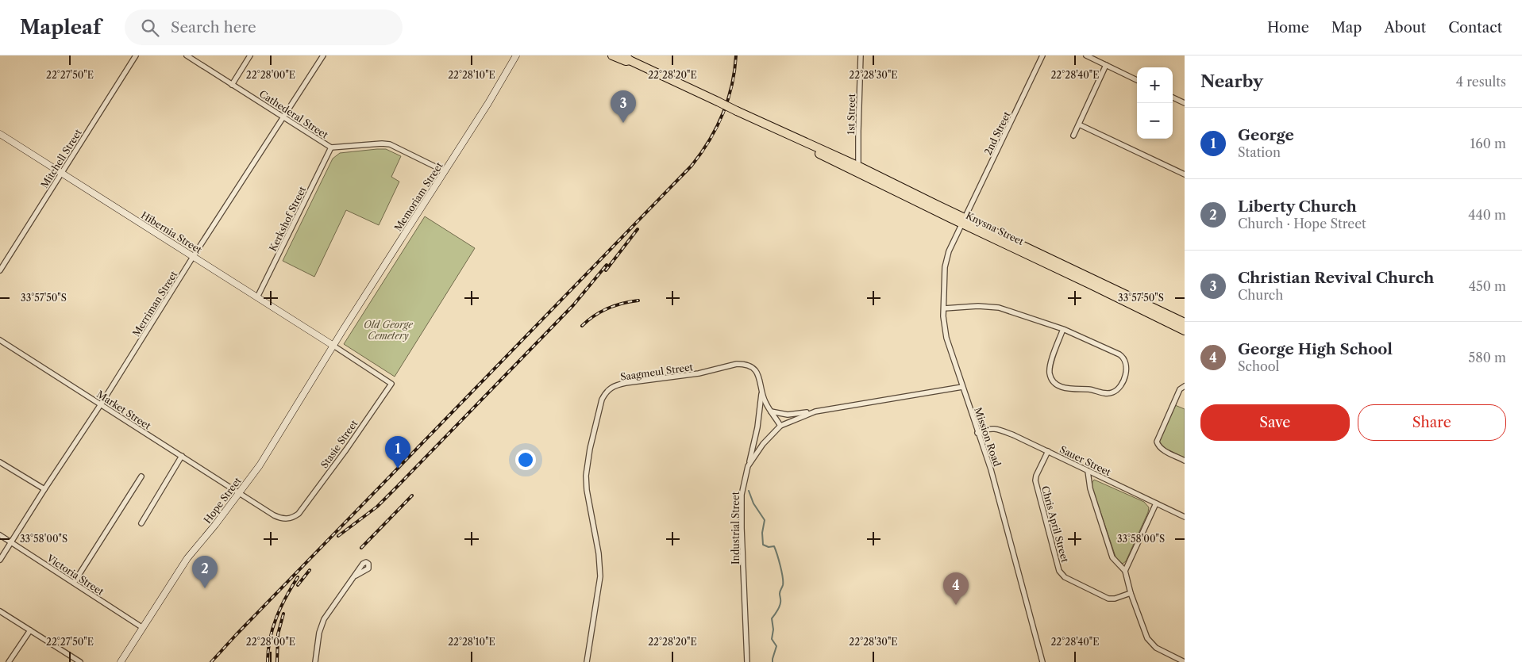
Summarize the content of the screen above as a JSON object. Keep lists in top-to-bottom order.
{
  "streets": {
    "highway": ["Knysna Street"],
    "street": [
      "Cathederal Street",
      "1st Street",
      "2nd Street",
      "Mitchell Street",
      "Memoriam Street",
      "Kerkshof Street",
      "Hibernia Street",
      "Merriman Street",
      "Saagmeul Street",
      "Market Street",
      "Mission Road",
      "Stasie Street",
      "Sauer Street",
      "Hope Street",
      "Chris April Street",
      "Industrial Street",
      "Victoria Street"
    ]
  },
  "crossings": [
    ["Cathederal Street", "Memoriam Street"],
    ["Cathederal Street", "Kerkshof Street"],
    ["Cathederal Street", "Merriman Street"],
    ["1st Street", "Knysna Street"],
    ["2nd Street", "Knysna Street"],
    ["2nd Street", "Mission Road"],
    ["Mitchell Street", "Hibernia Street"],
    ["Memoriam Street", "Hibernia Street"],
    ["Memoriam Street", "Stasie Street"],
    ["Memoriam Street", "Hope Street"],
    ["Kerkshof Street", "Hibernia Street"],
    ["Knysna Street", "Mission Road"],
    ["Hibernia Street", "Merriman Street"],
    ["Hibernia Street", "Stasie Street"],
    ["Hibernia Street", "Hope Street"],
    ["Merriman Street", "Market Street"],
    ["Merriman Street", "Victoria Street"],
    ["Saagmeul Street", "Industrial Street"],
    ["Market Street", "Stasie Street"],
    ["Market Street", "Hope Street"],
    ["Mission Road", "Sauer Street"],
    ["Mission Road", "Industrial Street"],
    ["Stasie Street", "Hope Street"],
    ["Sauer Street", "Chris April Street"],
    ["Hope Street", "Victoria Street"]
  ],
  "parks": ["Old George Cemetery"],
  "page": {
    "header": "Mapleaf",
    "search": "Search here",
    "nav": [
      "Home",
      "Map",
      "About",
      "Contact"
    ],
    "heading": ["Nearby", "4 results"],
    "map_buttons": ["+", "−"],
    "pins": [
      "3",
      "1",
      "2",
      "4"
    ],
    "list": [
      {
        "mark": "1",
        "name": "George",
        "note": "Station",
        "value": "160 m"
      },
      {
        "mark": "2",
        "name": "Liberty Church",
        "note": "Church · Hope Street",
        "value": "440 m"
      },
      {
        "mark": "3",
        "name": "Christian Revival Church",
        "note": "Church",
        "value": "450 m"
      },
      {
        "mark": "4",
        "name": "George High School",
        "note": "School",
        "value": "580 m"
      }
    ],
    "buttons": ["Save", "Share"]
  },
  "coordinates": [
    "22°27'50\"E",
    "22°28'00\"E",
    "22°28'10\"E",
    "22°28'20\"E",
    "22°28'30\"E",
    "22°28'40\"E",
    "33°57'50\"S",
    "33°58'00\"S"
  ]
}
